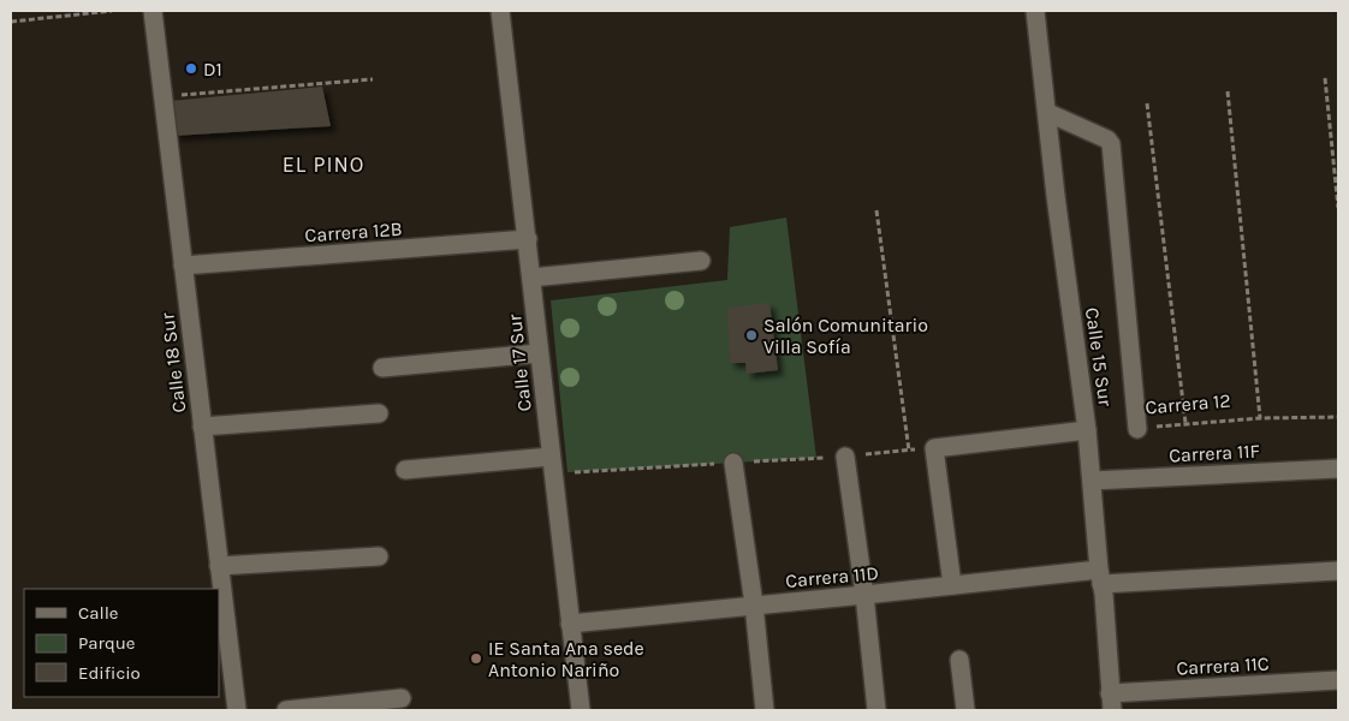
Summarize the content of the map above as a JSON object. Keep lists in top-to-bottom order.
{
  "streets": {
    "street": [
      "Carrera 12B",
      "Calle 15 Sur",
      "Calle 18 Sur",
      "Calle 17 Sur",
      "Carrera 11F",
      "Carrera 11D",
      "Carrera 11C"
    ],
    "path": ["Carrera 12"]
  },
  "crossings": [
    ["Carrera 12B", "Calle 18 Sur"],
    ["Carrera 12B", "Calle 17 Sur"],
    ["Calle 15 Sur", "Carrera 11F"],
    ["Calle 15 Sur", "Carrera 11D"],
    ["Calle 15 Sur", "Carrera 11C"],
    ["Calle 17 Sur", "Carrera 11D"]
  ],
  "districts": ["EL PINO"],
  "places": ["D1", "Salón Comunitario Villa Sofía", "IE Santa Ana sede Antonio Nariño"],
  "legend": ["Calle", "Parque", "Edificio"]
}
